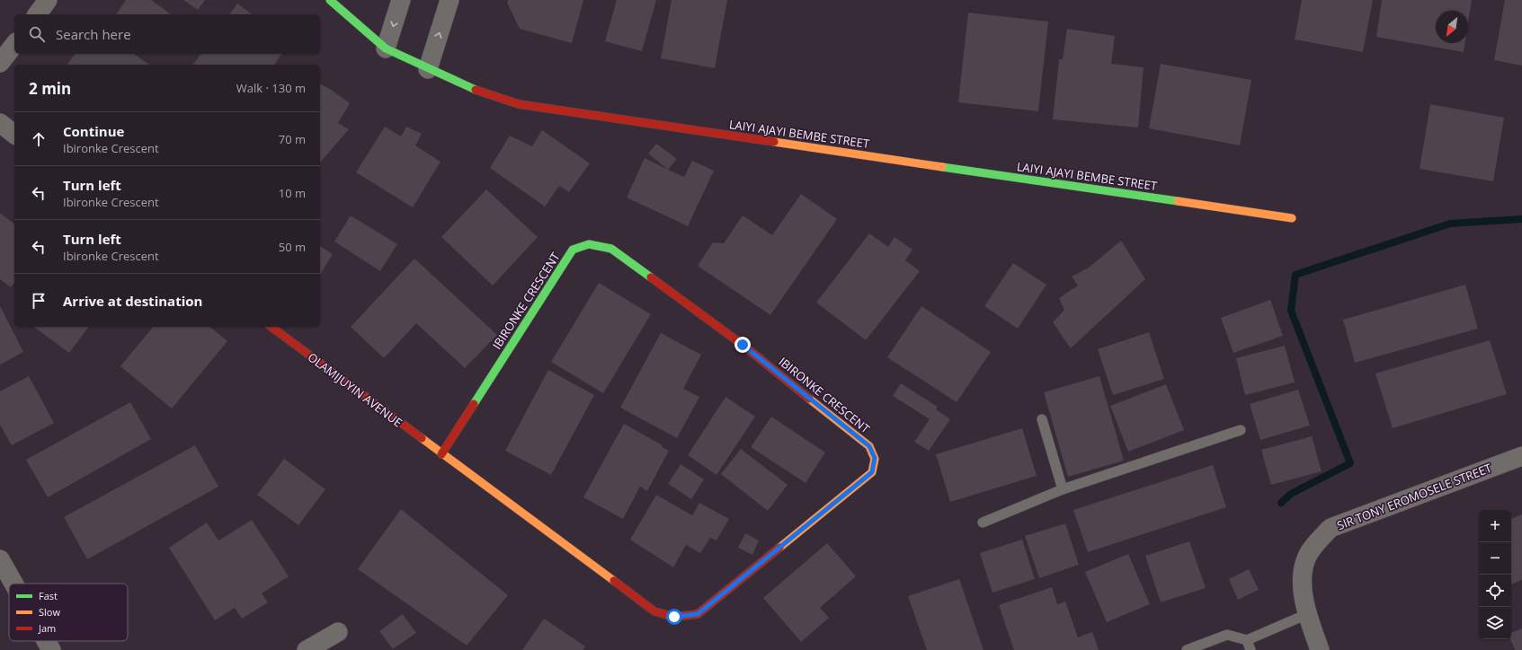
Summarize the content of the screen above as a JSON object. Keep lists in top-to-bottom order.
{
  "streets": {
    "street": [
      "LAIYI AJAYI BEMBE STREET",
      "IBIRONKE CRESCENT",
      "OLAMIJUYIN AVENUE",
      "SIR TONY EROMOSELE STREET"
    ]
  },
  "crossings": [
    ["IBIRONKE CRESCENT", "OLAMIJUYIN AVENUE"]
  ],
  "legend": ["Fast", "Slow", "Jam"],
  "north": "bottom left",
  "page": {
    "search": "Search here",
    "heading": ["2 min", "Walk · 130 m"],
    "list": [
      ["Continue", "Ibironke Crescent", "70 m"],
      ["Turn left", "Ibironke Crescent", "10 m"],
      ["Turn left", "Ibironke Crescent", "50 m"],
      "Arrive at destination"
    ],
    "map_buttons": ["+", "−"]
  }
}
